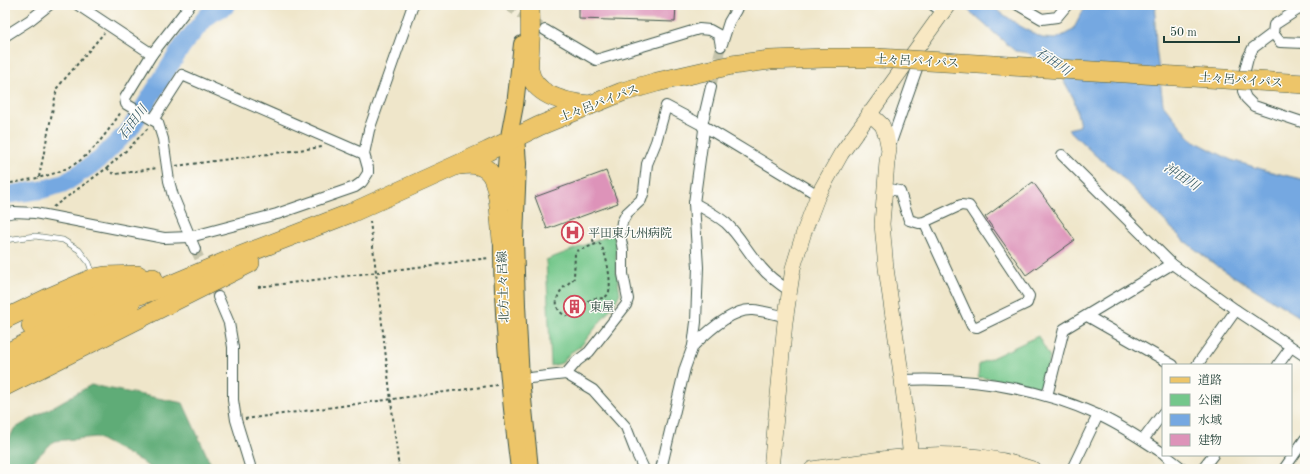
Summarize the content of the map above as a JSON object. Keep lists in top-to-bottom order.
{
  "streets": {
    "highway": ["土々呂バイパス"],
    "main road": ["北方土々呂線"]
  },
  "crossings": [
    ["土々呂バイパス", "北方土々呂線"]
  ],
  "water": ["石田川", "沖田川"],
  "places": {
    "hospital": ["平田東九州病院"],
    "building": ["東屋"]
  },
  "legend": [
    "道路",
    "公園",
    "水域",
    "建物"
  ],
  "scale_bar": "50 m"
}
